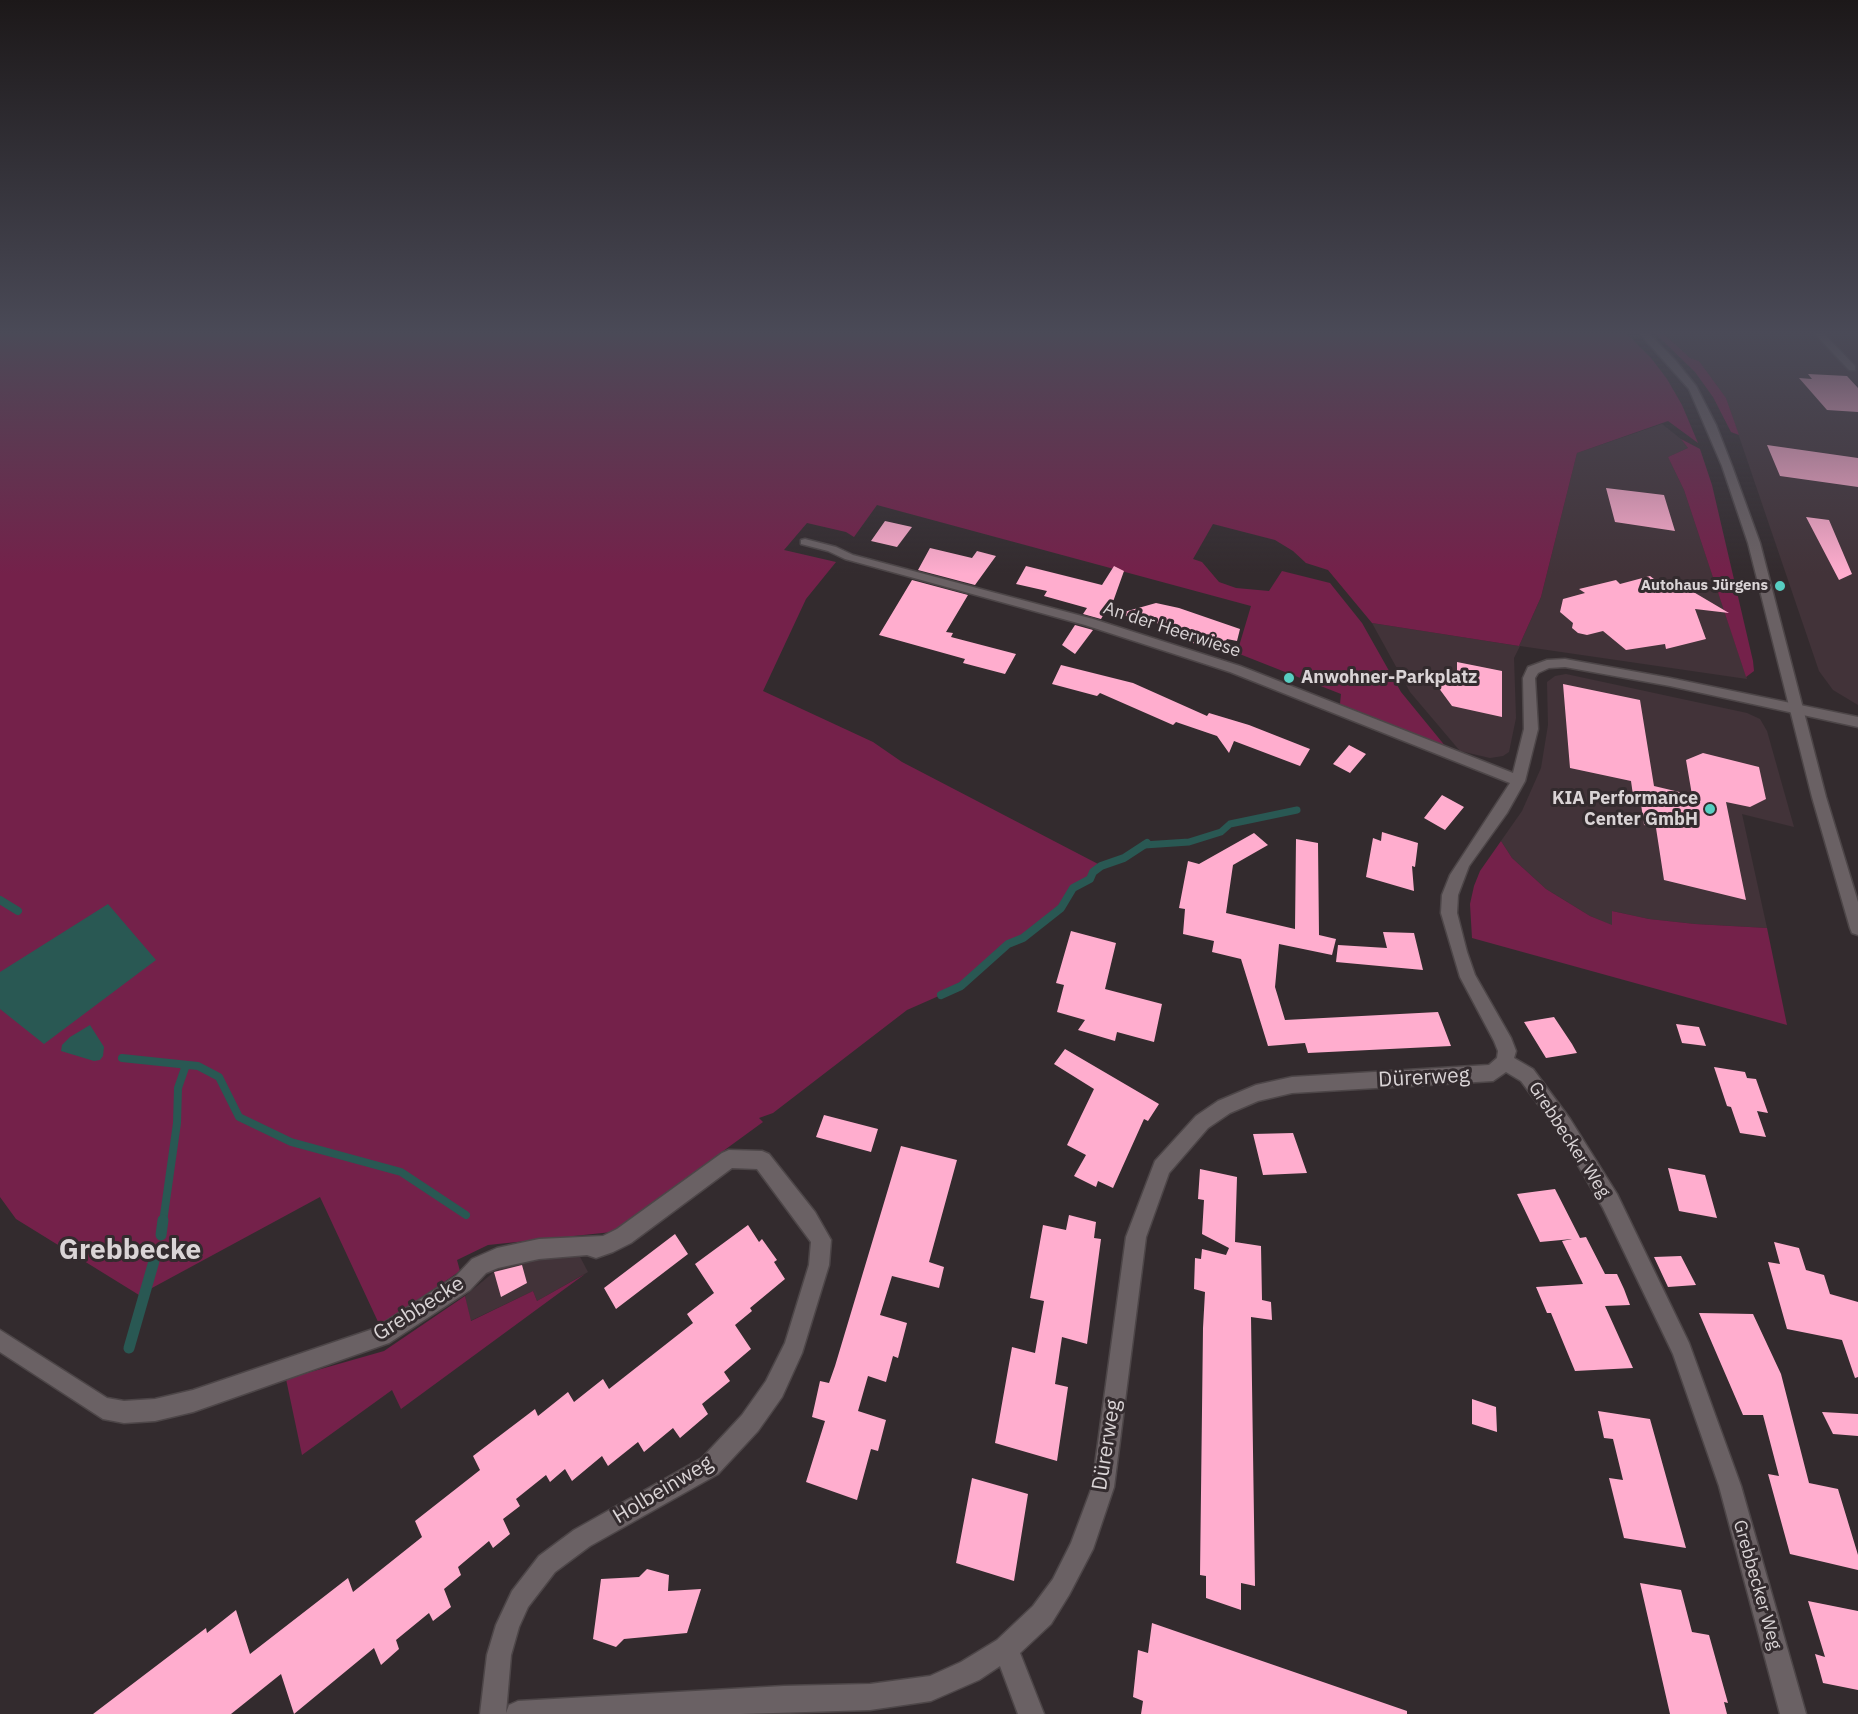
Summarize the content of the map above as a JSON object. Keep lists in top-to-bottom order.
{
  "streets": {
    "street": [
      "An der Heerwiese",
      "Dürerweg",
      "Grebbecker Weg",
      "Grebbecke",
      "Holbeinweg"
    ]
  },
  "crossings": [
    ["Dürerweg", "Grebbecker Weg"],
    ["Grebbecke", "Holbeinweg"]
  ],
  "districts": ["Grebbecke"],
  "places": ["Autohaus Jürgens", "Anwohner-Parkplatz", "KIA Performance Center GmbH"]
}
